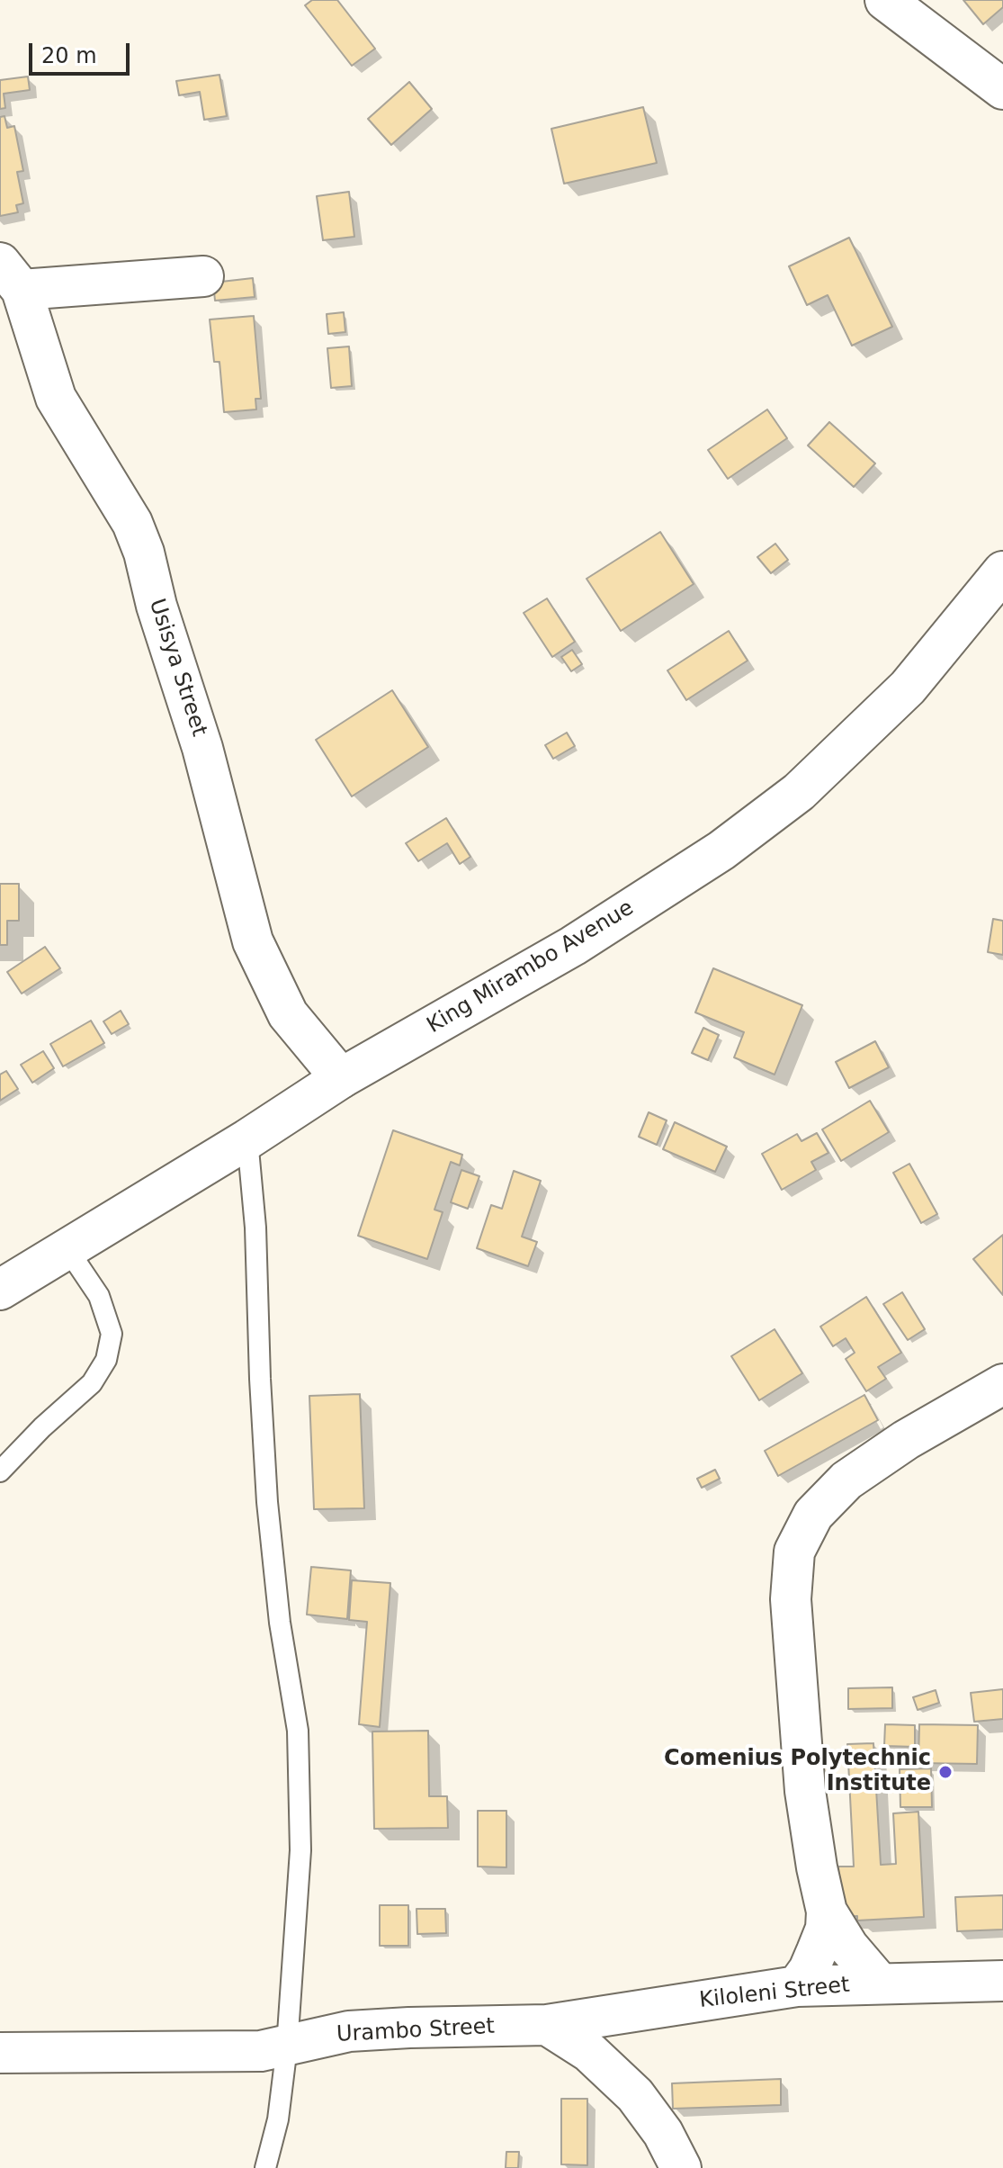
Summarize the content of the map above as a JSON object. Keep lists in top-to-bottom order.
{
  "streets": {
    "street": [
      "Usisya Street",
      "King Mirambo Avenue",
      "Kiloleni Street",
      "Urambo Street"
    ]
  },
  "crossings": [
    ["Usisya Street", "King Mirambo Avenue"],
    ["Kiloleni Street", "Urambo Street"]
  ],
  "places": ["Comenius Polytechnic Institute"],
  "scale_bar": "20 m"
}
